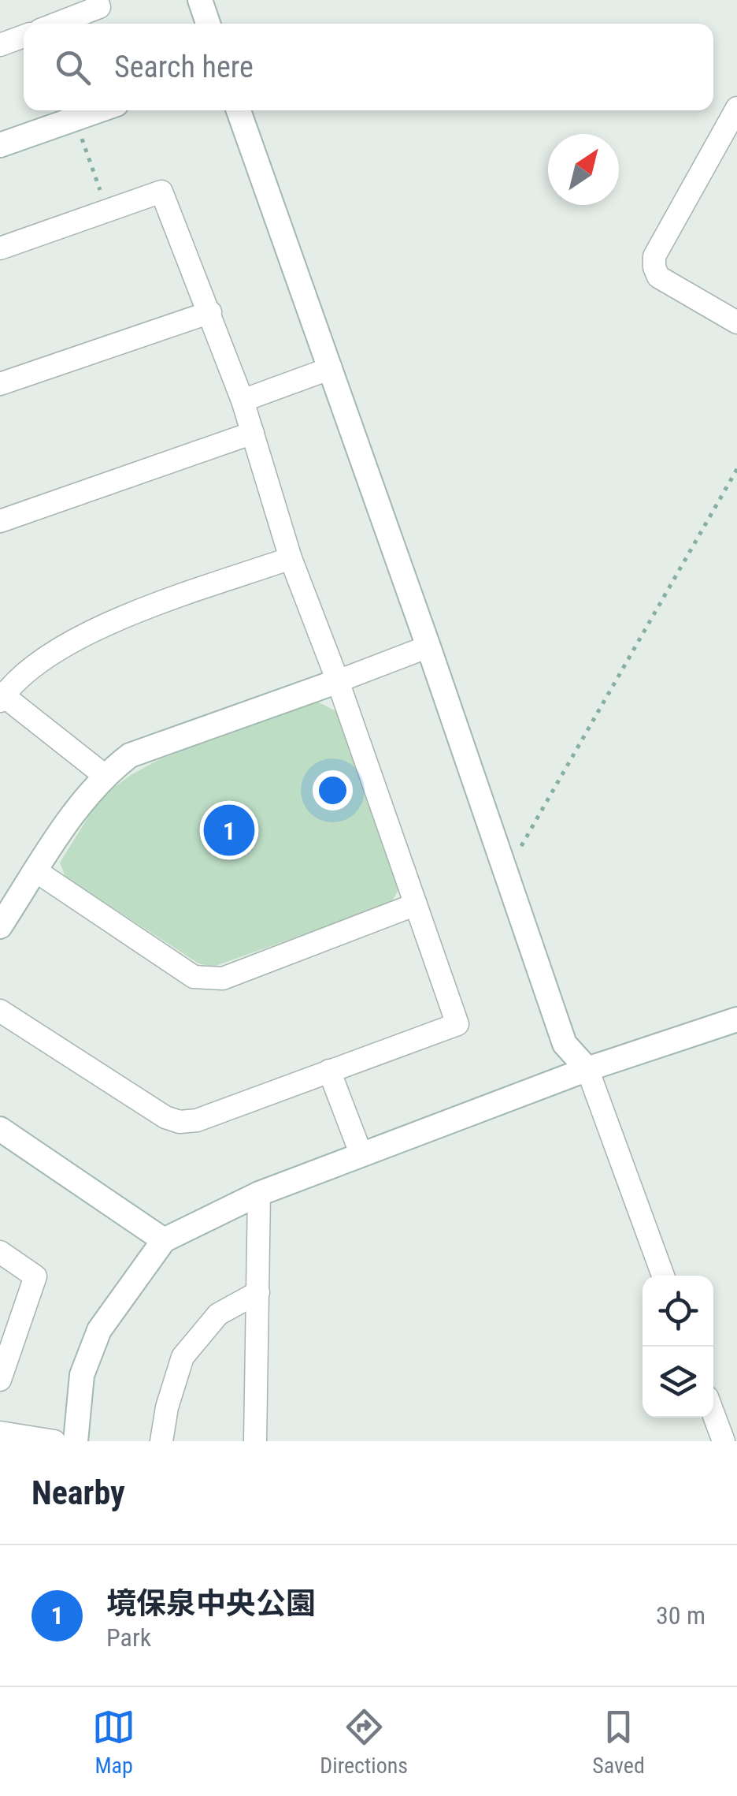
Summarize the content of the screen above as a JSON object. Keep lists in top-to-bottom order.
{
  "north": "top right",
  "page": {
    "search": "Search here",
    "pins": "1",
    "heading": "Nearby",
    "list": [
      {
        "mark": "1",
        "name": "境保泉中央公園",
        "note": "Park",
        "value": "30 m"
      }
    ],
    "nav": ["Map", "Directions", "Saved"]
  }
}
